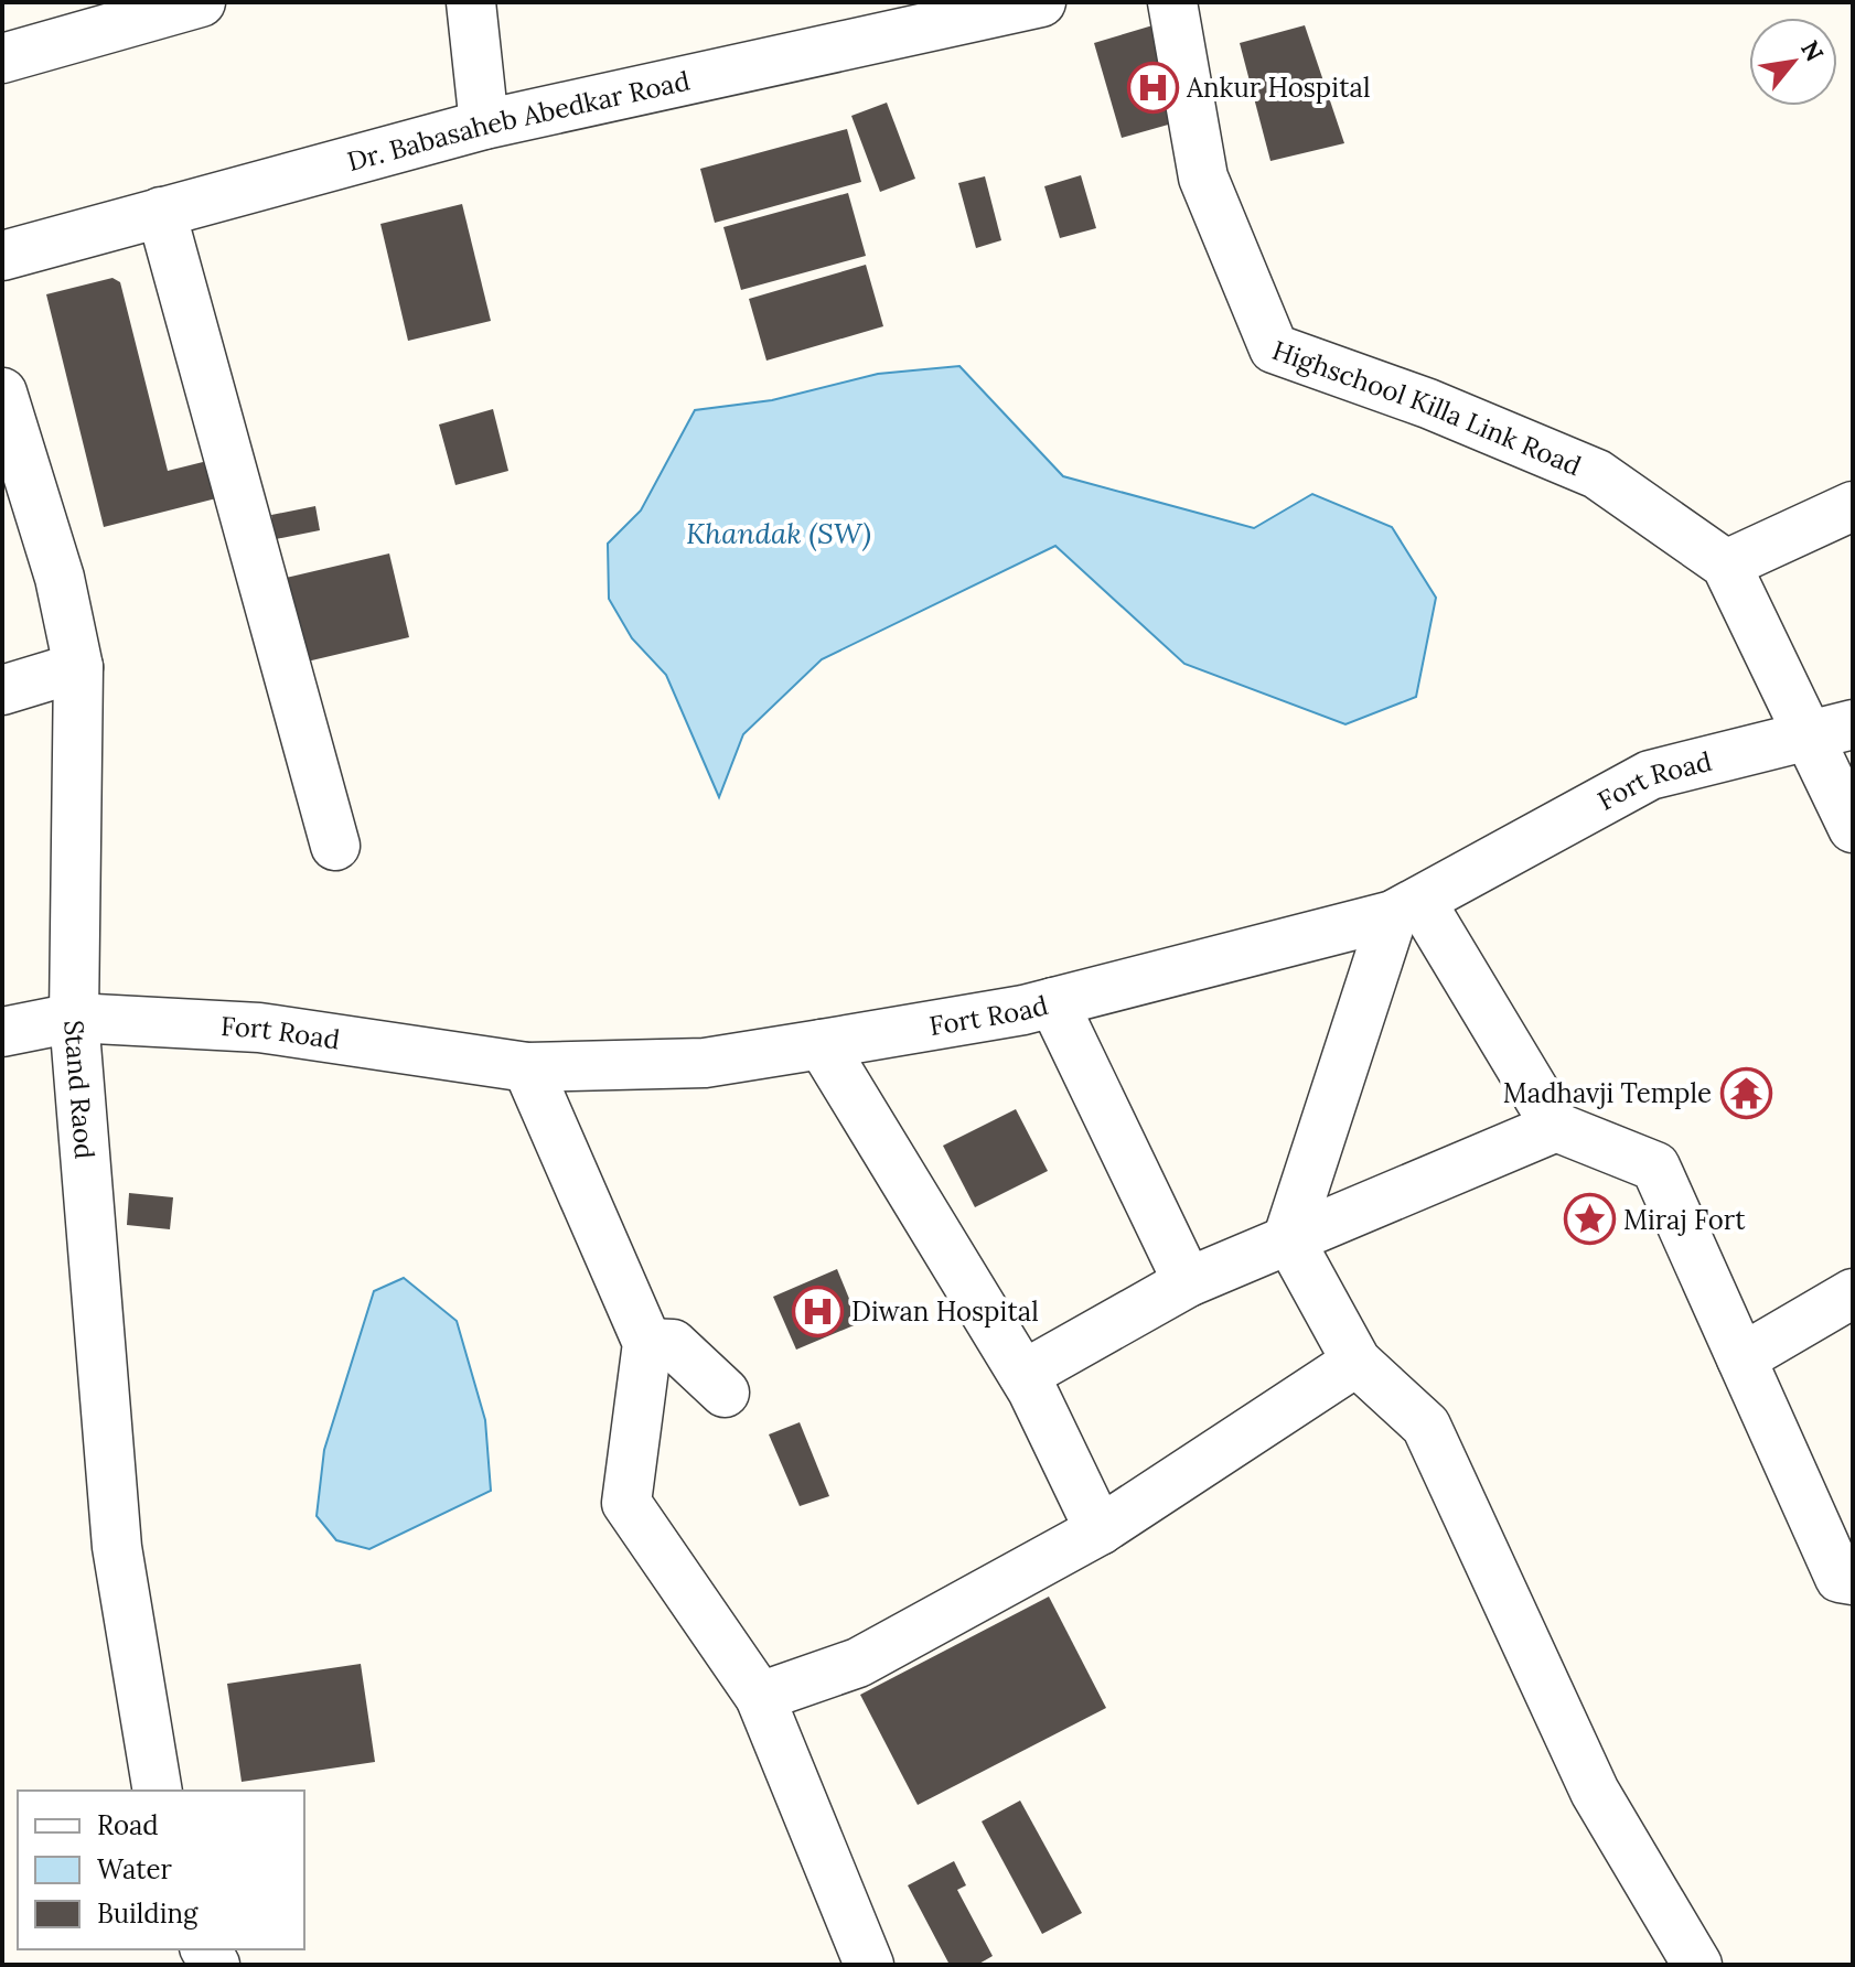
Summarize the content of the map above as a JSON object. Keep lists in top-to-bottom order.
{
  "streets": {
    "street": [
      "Dr. Babasaheb Abedkar Road",
      "Highschool Killa Link Road",
      "Fort Road",
      "Stand Raod"
    ]
  },
  "crossings": [
    ["Highschool Killa Link Road", "Fort Road"],
    ["Fort Road", "Stand Raod"]
  ],
  "water": ["Khandak (SW)"],
  "places": {
    "hospital": ["Ankur Hospital", "Diwan Hospital"],
    "temple": ["Madhavji Temple"],
    "place": ["Miraj Fort"]
  },
  "legend": ["Road", "Water", "Building"],
  "north": "top right"
}
